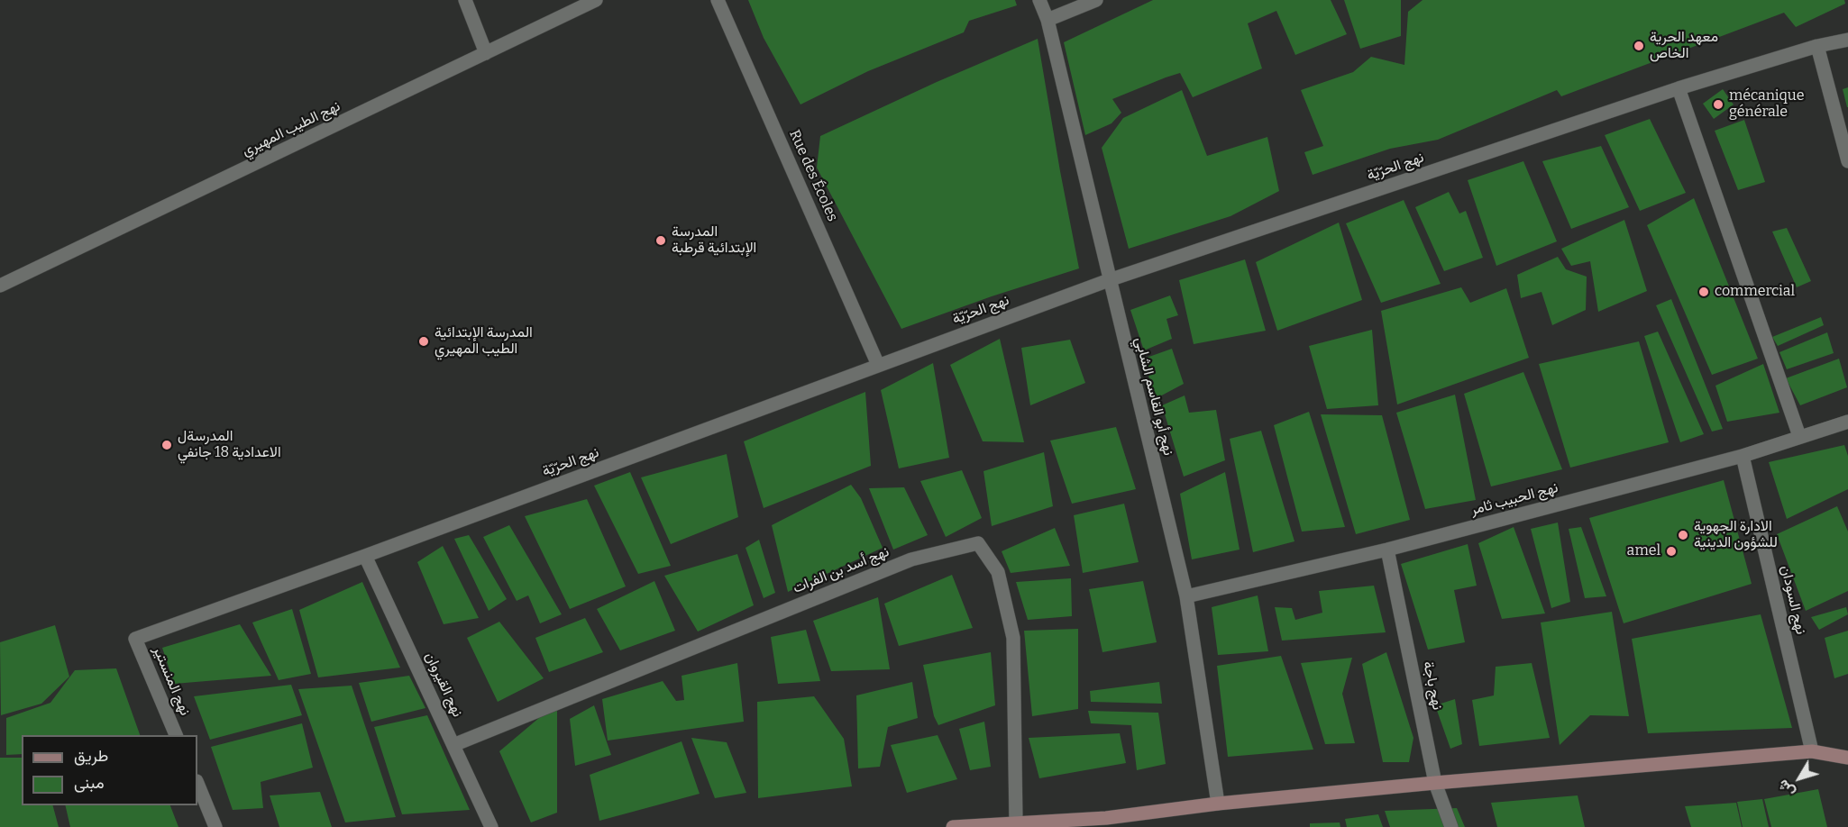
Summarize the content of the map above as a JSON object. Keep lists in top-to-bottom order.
{
  "streets": {
    "street": [
      "نهج الطيب المهيري",
      "نهج الحرّيّة",
      "Rue des Écoles",
      "نهج أبو القاسم الشابي",
      "نهج الحبيب ثامر",
      "نهج أسد بن الفرات",
      "نهج السودان",
      "نهج المنستير",
      "نهج القيروان",
      "نهج باجة"
    ]
  },
  "crossings": [
    ["نهج الحرّيّة", "Rue des Écoles"],
    ["نهج الحرّيّة", "نهج أبو القاسم الشابي"],
    ["نهج الحرّيّة", "نهج المنستير"],
    ["نهج الحرّيّة", "نهج القيروان"],
    ["نهج أبو القاسم الشابي", "نهج الحبيب ثامر"],
    ["نهج الحبيب ثامر", "نهج السودان"],
    ["نهج الحبيب ثامر", "نهج باجة"],
    ["نهج أسد بن الفرات", "نهج القيروان"]
  ],
  "places": [
    "معهد الحرية الخاص",
    "mécanique générale",
    "المدرسة الإبتدائية قرطبة",
    "commercial",
    "المدرسة الإبتدائية الطيب المهيري",
    "المدرسةل الاعدادية 18 جانفي",
    "الادارة الجهوية للشؤون الدينية",
    "amel"
  ],
  "legend": ["طريق", "مبنى"],
  "north": "bottom left"
}
